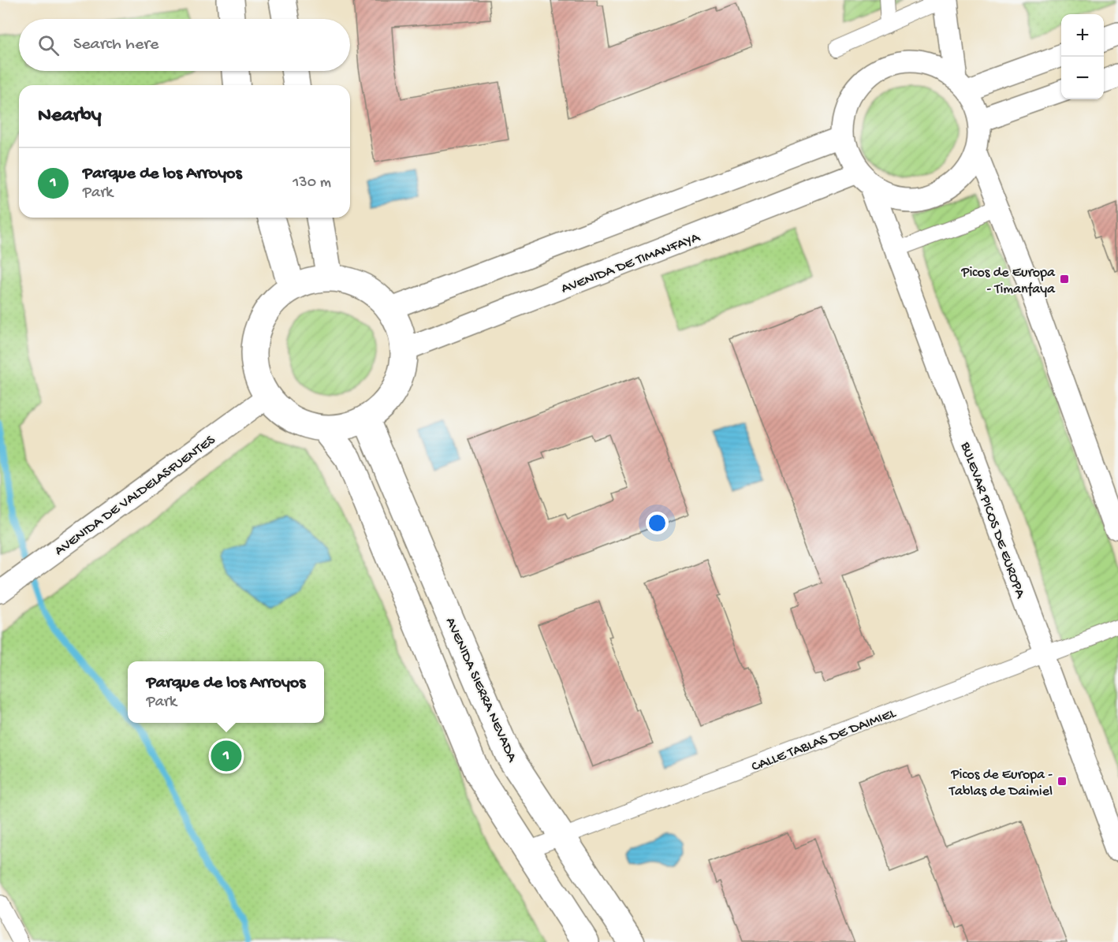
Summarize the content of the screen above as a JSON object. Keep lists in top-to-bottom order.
{
  "streets": {
    "main road": ["AVENIDA SIERRA NEVADA"],
    "street": [
      "AVENIDA DE TIMANFAYA",
      "AVENIDA DE VALDELASFUENTES",
      "BULEVAR PICOS DE EUROPA",
      "CALLE TABLAS DE DAIMIEL"
    ]
  },
  "crossings": [
    ["AVENIDA DE TIMANFAYA", "AVENIDA DE VALDELASFUENTES"],
    ["AVENIDA DE TIMANFAYA", "BULEVAR PICOS DE EUROPA"],
    ["AVENIDA DE TIMANFAYA", "AVENIDA SIERRA NEVADA"],
    ["AVENIDA DE VALDELASFUENTES", "AVENIDA SIERRA NEVADA"],
    ["BULEVAR PICOS DE EUROPA", "CALLE TABLAS DE DAIMIEL"],
    ["AVENIDA SIERRA NEVADA", "CALLE TABLAS DE DAIMIEL"]
  ],
  "places": {
    "transit": ["Picos de Europa - Timanfaya", "Picos de Europa - Tablas de Daimiel"]
  },
  "page": {
    "map_buttons": ["+", "−"],
    "search": "Search here",
    "heading": "Nearby",
    "list": [
      {
        "mark": "1",
        "name": "Parque de los Arroyos",
        "note": "Park",
        "value": "130 m"
      }
    ],
    "popup": ["Parque de los Arroyos", "Park"],
    "pins": "1"
  }
}
